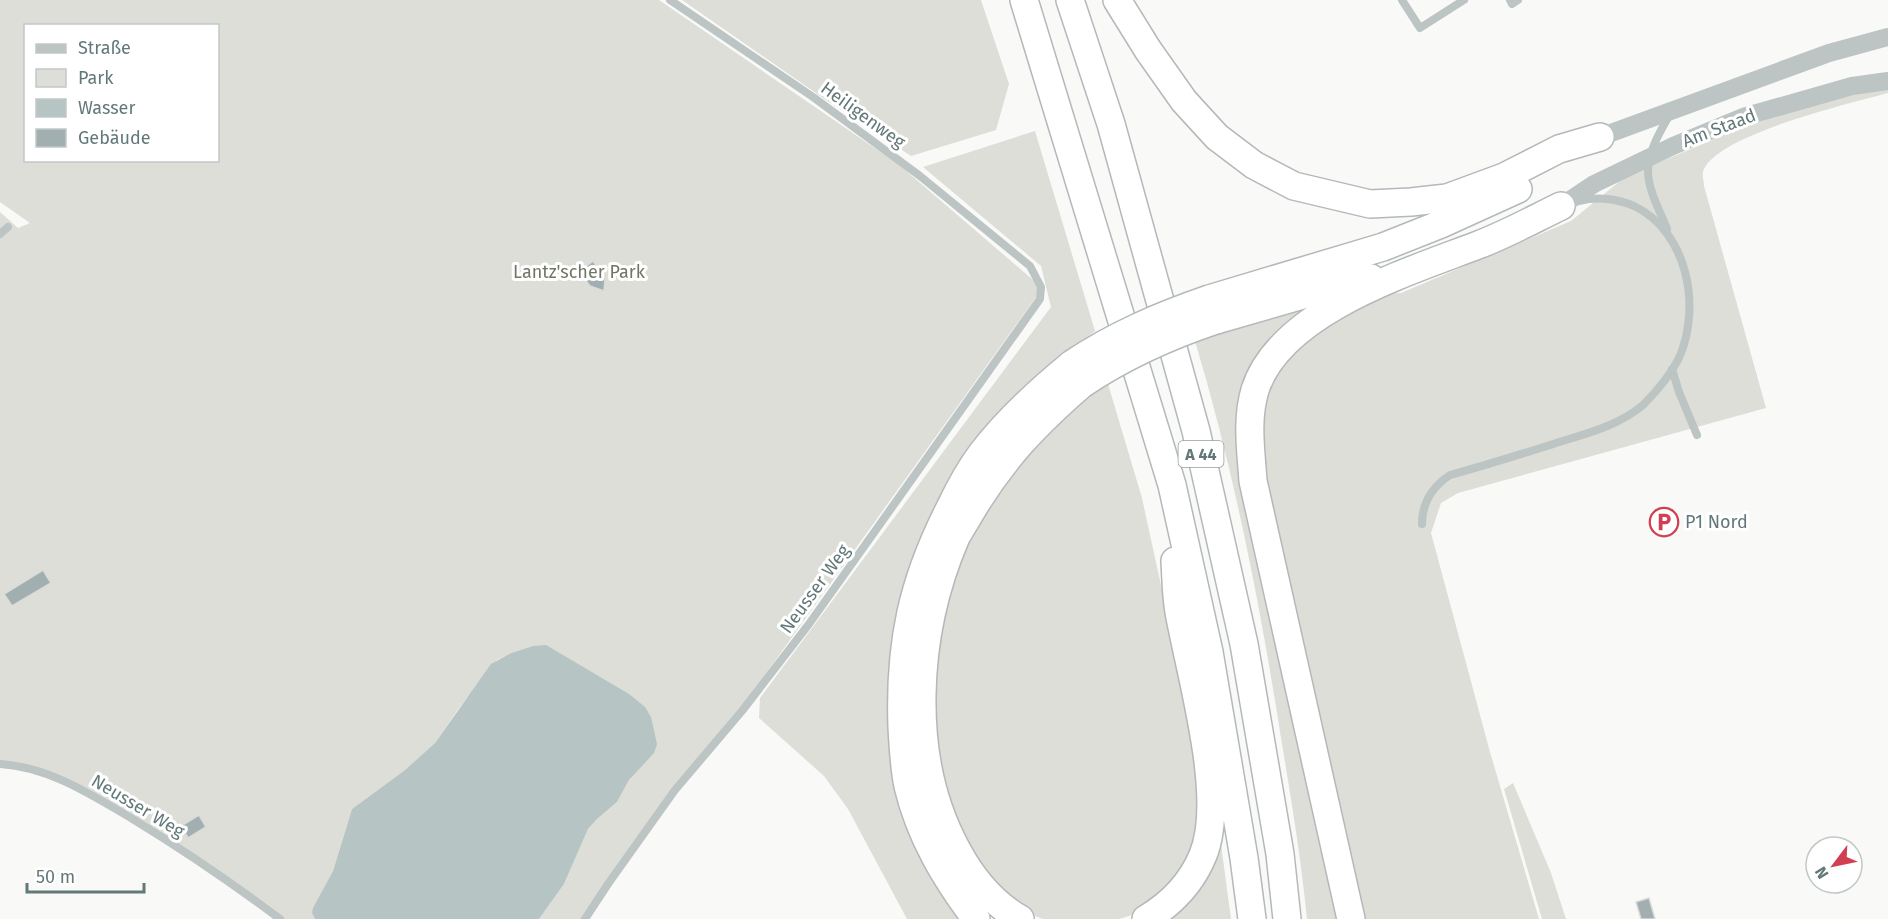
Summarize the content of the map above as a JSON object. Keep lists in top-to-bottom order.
{
  "streets": {
    "highway": ["A 44"],
    "street": ["Am Staad"],
    "lane": ["Heiligenweg", "Neusser Weg"]
  },
  "crossings": [
    ["Heiligenweg", "Neusser Weg"]
  ],
  "parks": ["Lantz'scher Park"],
  "places": {
    "parking": ["P1 Nord"]
  },
  "legend": [
    "Straße",
    "Park",
    "Wasser",
    "Gebäude"
  ],
  "scale_bar": "50 m",
  "north": "bottom left"
}
